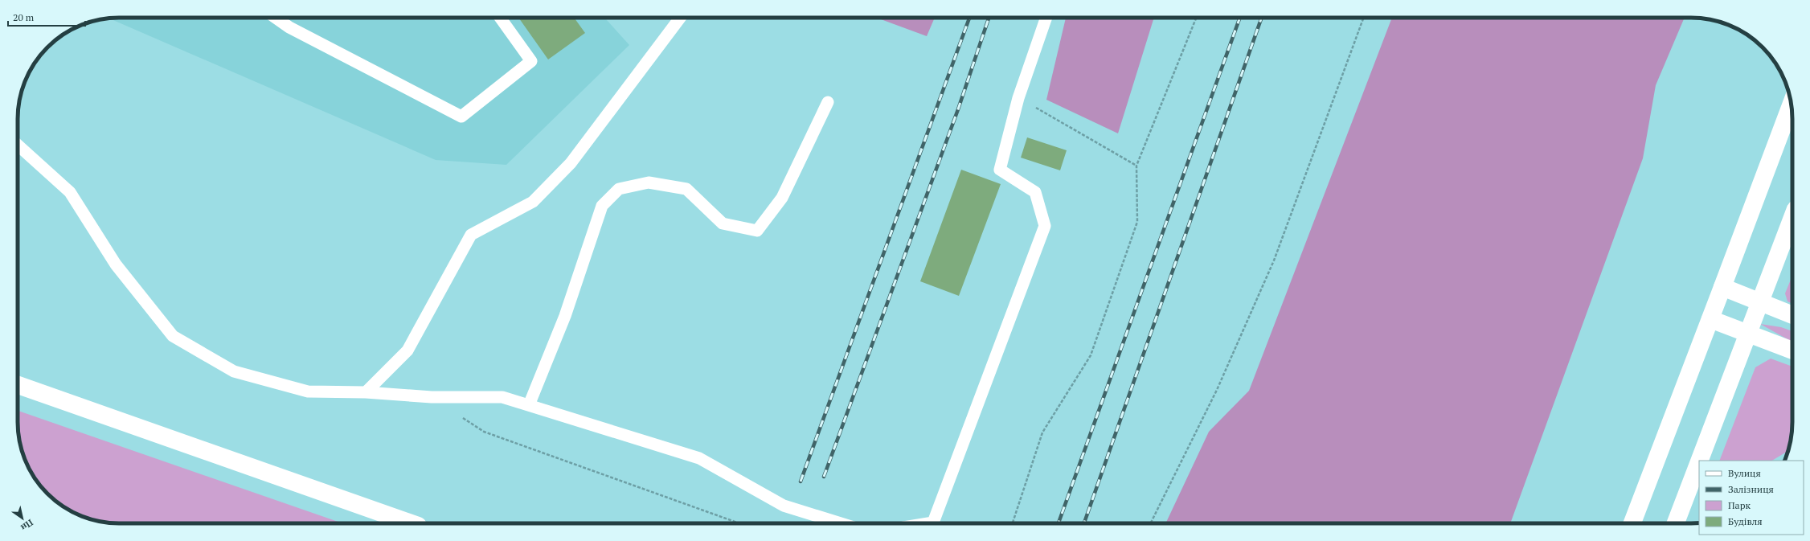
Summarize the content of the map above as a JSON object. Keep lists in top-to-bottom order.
{
  "legend": [
    "Вулиця",
    "Залізниця",
    "Парк",
    "Будівля"
  ],
  "scale_bar": "20 m",
  "north": "bottom right"
}
